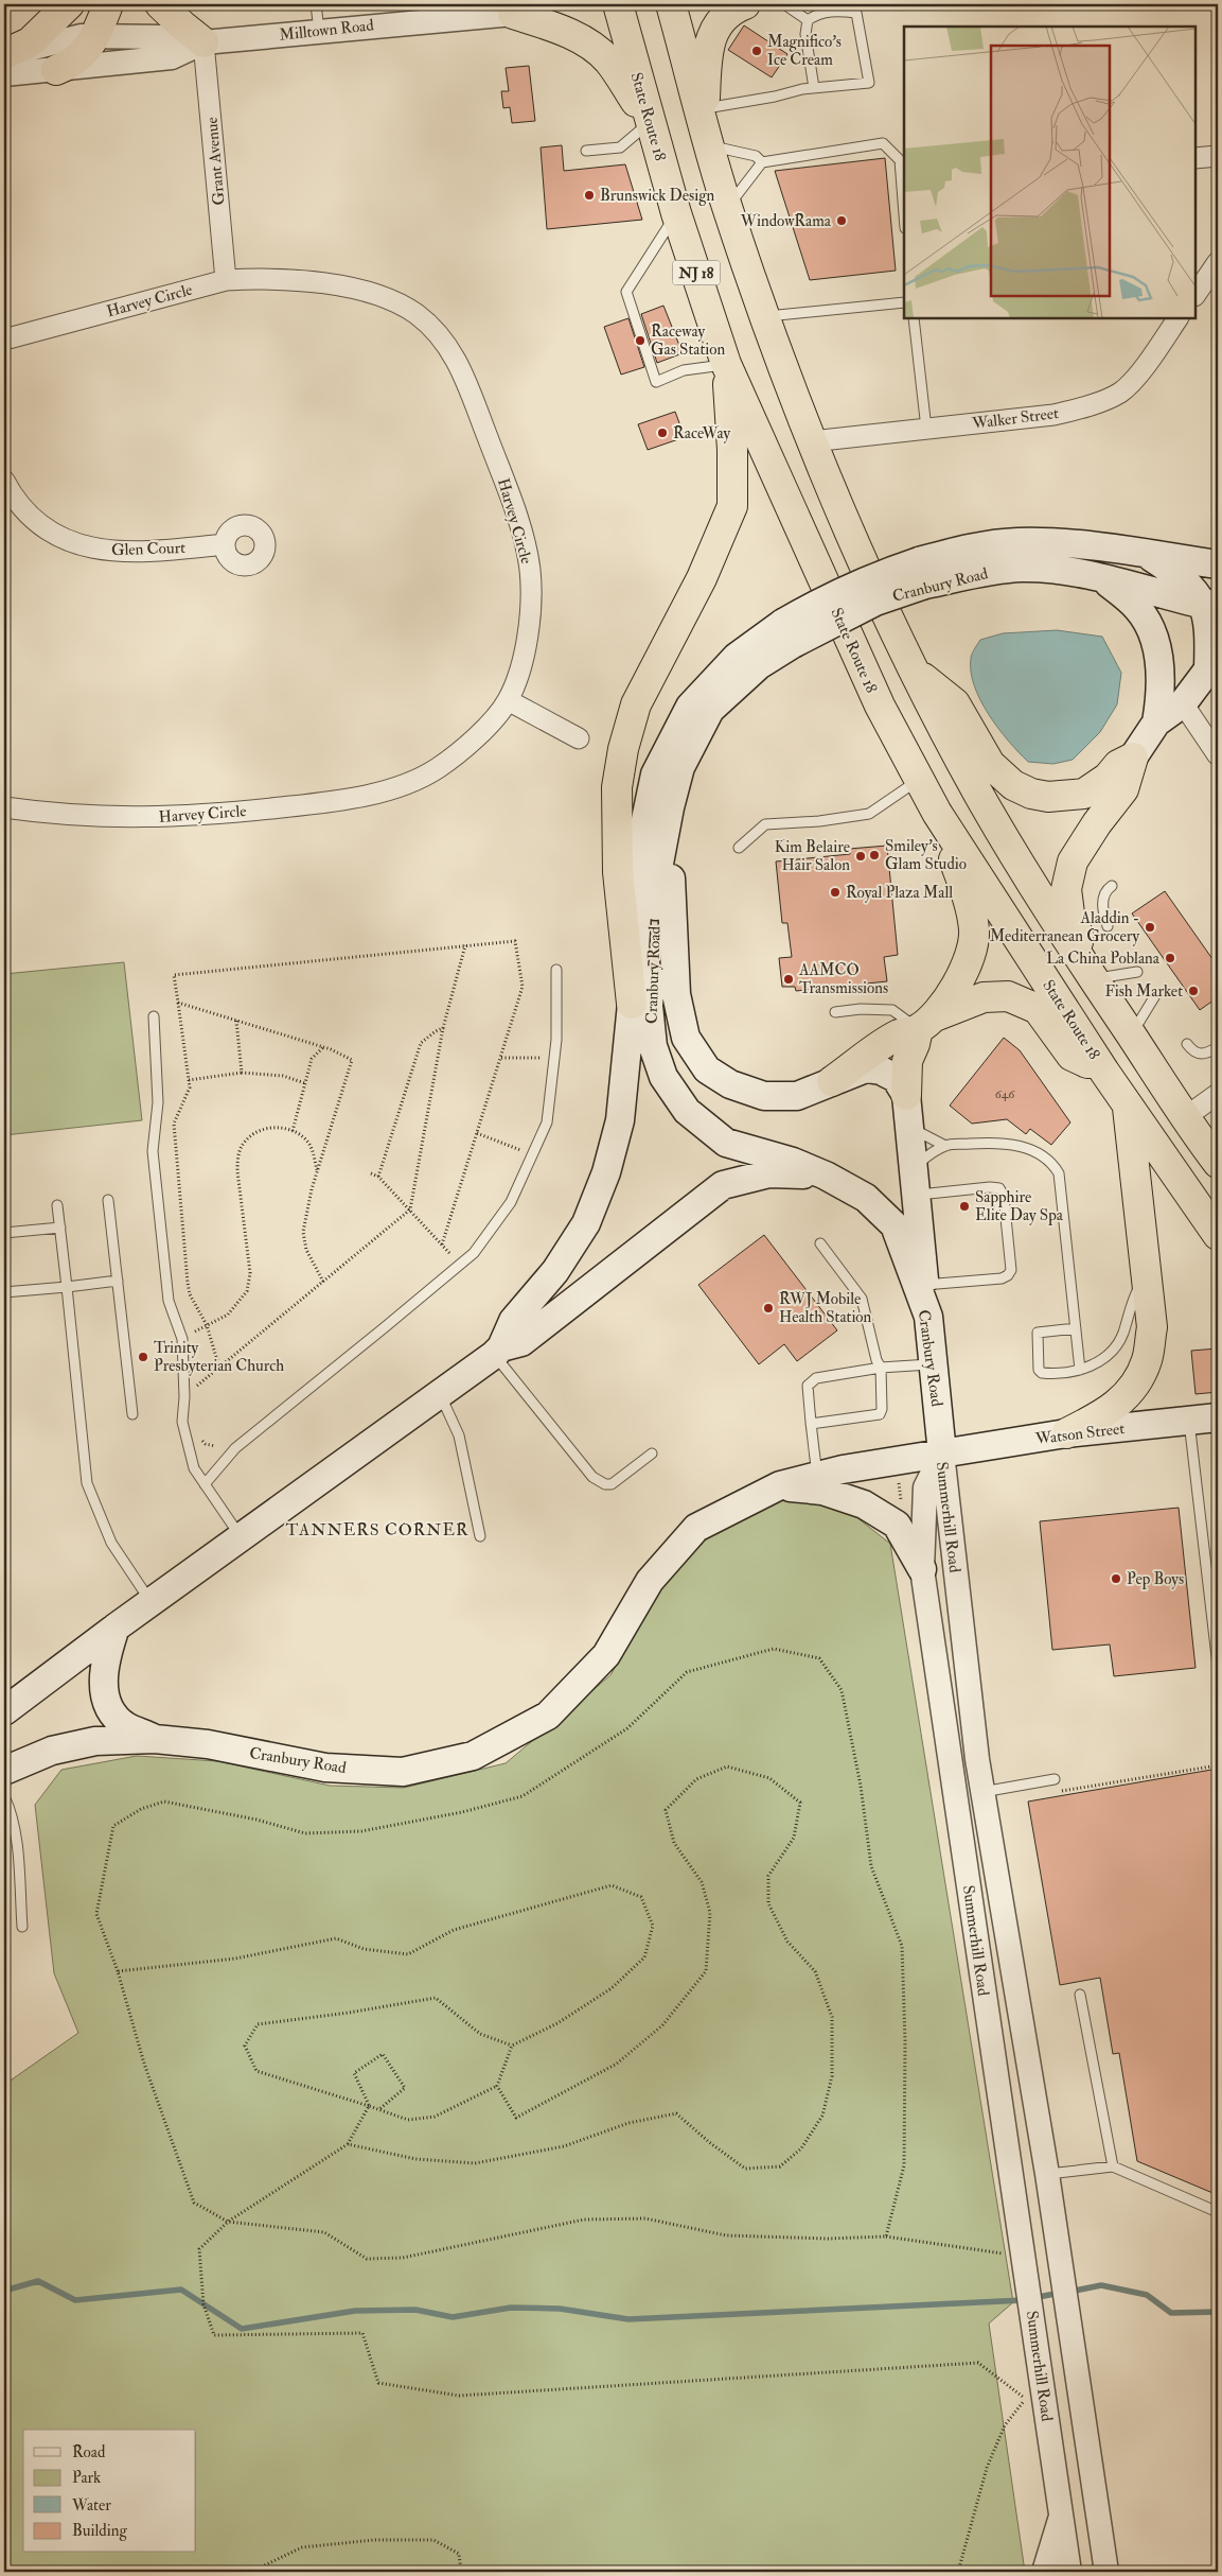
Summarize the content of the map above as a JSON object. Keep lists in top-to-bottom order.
{
  "streets": {
    "highway": ["State Route 18", "NJ 18"],
    "main road": ["Cranbury Road", "Watson Street"],
    "street": [
      "Milltown Road",
      "Grant Avenue",
      "Harvey Circle",
      "Walker Street",
      "Glen Court",
      "Summerhill Road"
    ]
  },
  "crossings": [
    ["Milltown Road", "Grant Avenue"],
    ["Grant Avenue", "Harvey Circle"],
    ["NJ 18", "Walker Street"],
    ["Cranbury Road", "Watson Street"],
    ["Cranbury Road", "Summerhill Road"],
    ["Watson Street", "Summerhill Road"]
  ],
  "districts": ["TANNERS CORNER"],
  "places": [
    "Magnifico's Ice Cream",
    "Brunswick Design",
    "WindowRama",
    "Raceway Gas Station",
    "RaceWay",
    "Smiley's Glam Studio",
    "Kim Belaire Hair Salon",
    "Royal Plaza Mall",
    "Aladdin - Mediterranean Grocery",
    "La China Poblana",
    "AAMCO Transmissions",
    "Fish Market",
    "Sapphire Elite Day Spa",
    "RWJ Mobile Health Station",
    "Trinity Presbyterian Church",
    "Pep Boys"
  ],
  "house_numbers": ["646"],
  "legend": [
    "Road",
    "Park",
    "Water",
    "Building"
  ]
}
